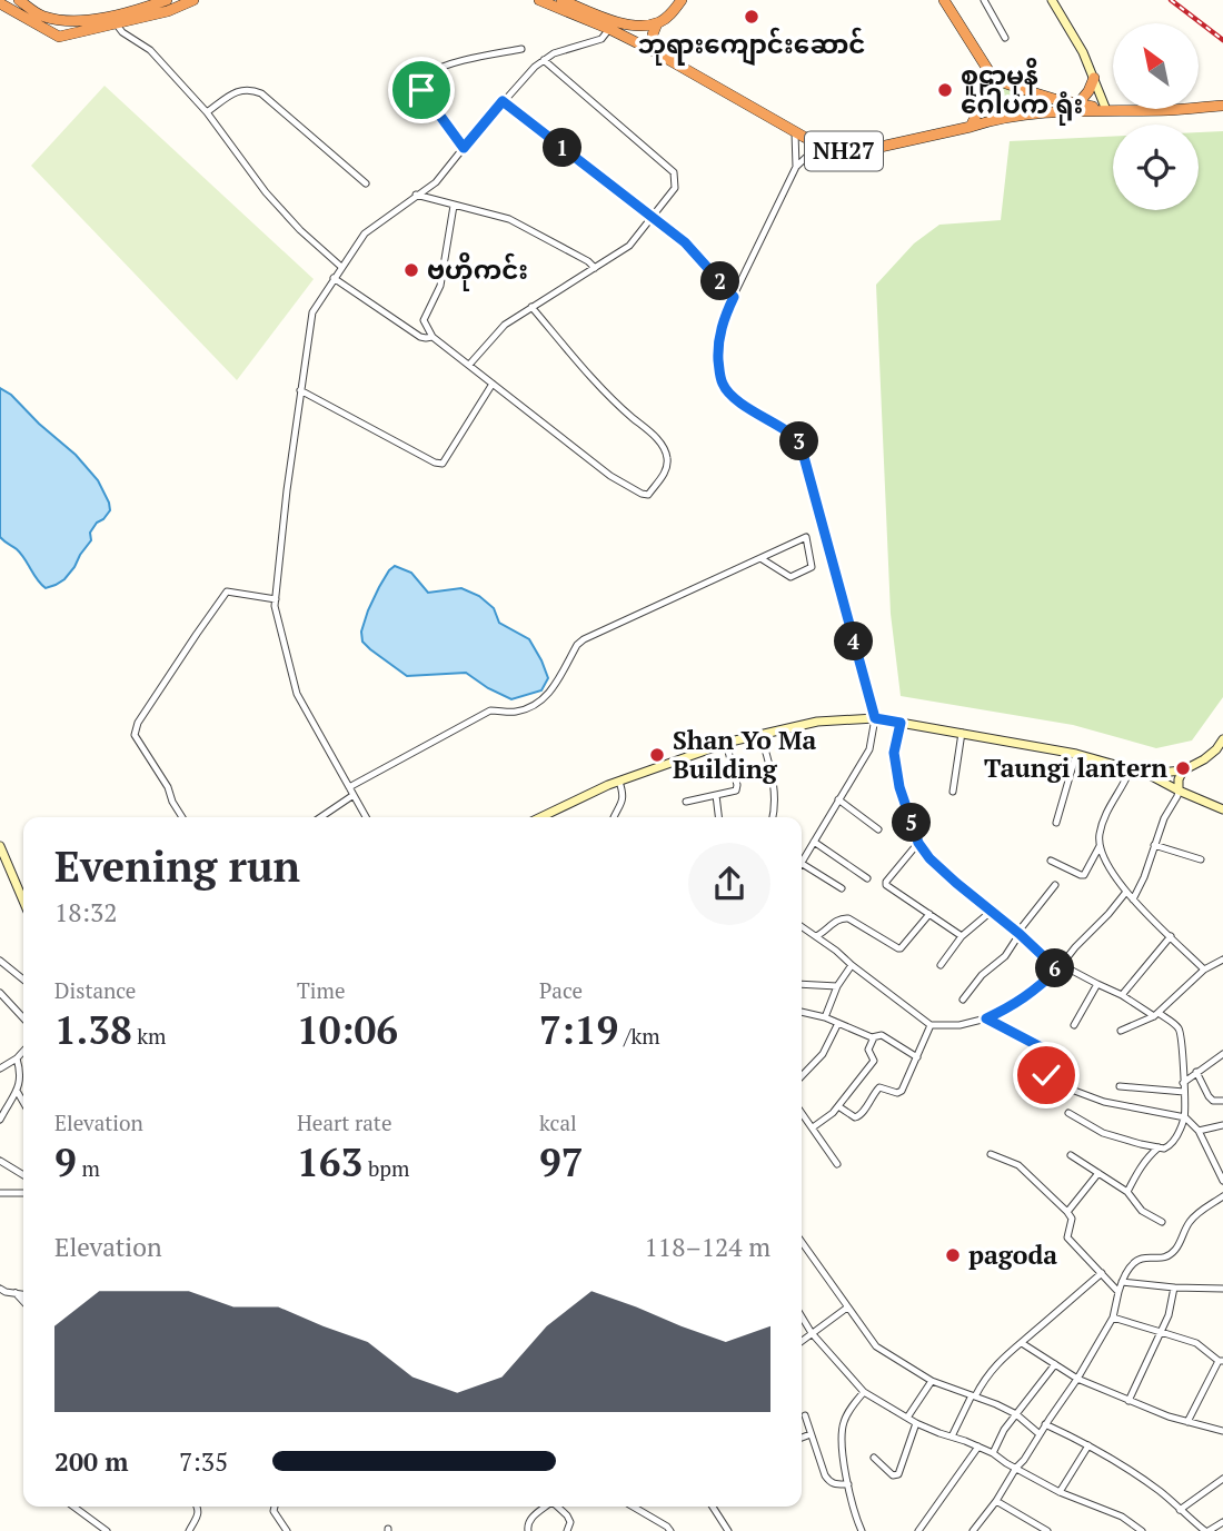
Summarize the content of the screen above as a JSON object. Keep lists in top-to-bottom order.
{
  "streets": {
    "highway": ["NH27"]
  },
  "places": [
    "ဘုရားကျောင်းဆောင်",
    "စူဠာမုနိ ဂေါပက ရုံး",
    "ဗဟိုကင်း",
    "Shan Yo Ma Building",
    "Taungi lantern",
    "pagoda"
  ],
  "north": "top left",
  "page": {
    "pins": [
      "1",
      "2",
      "3",
      "4",
      "5",
      "6"
    ],
    "heading": ["Evening run", "18:32"],
    "stats": [
      ["Distance", "1.38 km"],
      ["Time", "10:06"],
      ["Pace", "7:19 /km"],
      ["Elevation", "9 m"],
      ["Heart rate", "163 bpm"],
      ["kcal", "97"]
    ],
    "chart": ["Elevation", "118–124 m"],
    "list": [
      {
        "name": "200 m",
        "note": "7:35"
      }
    ]
  }
}
